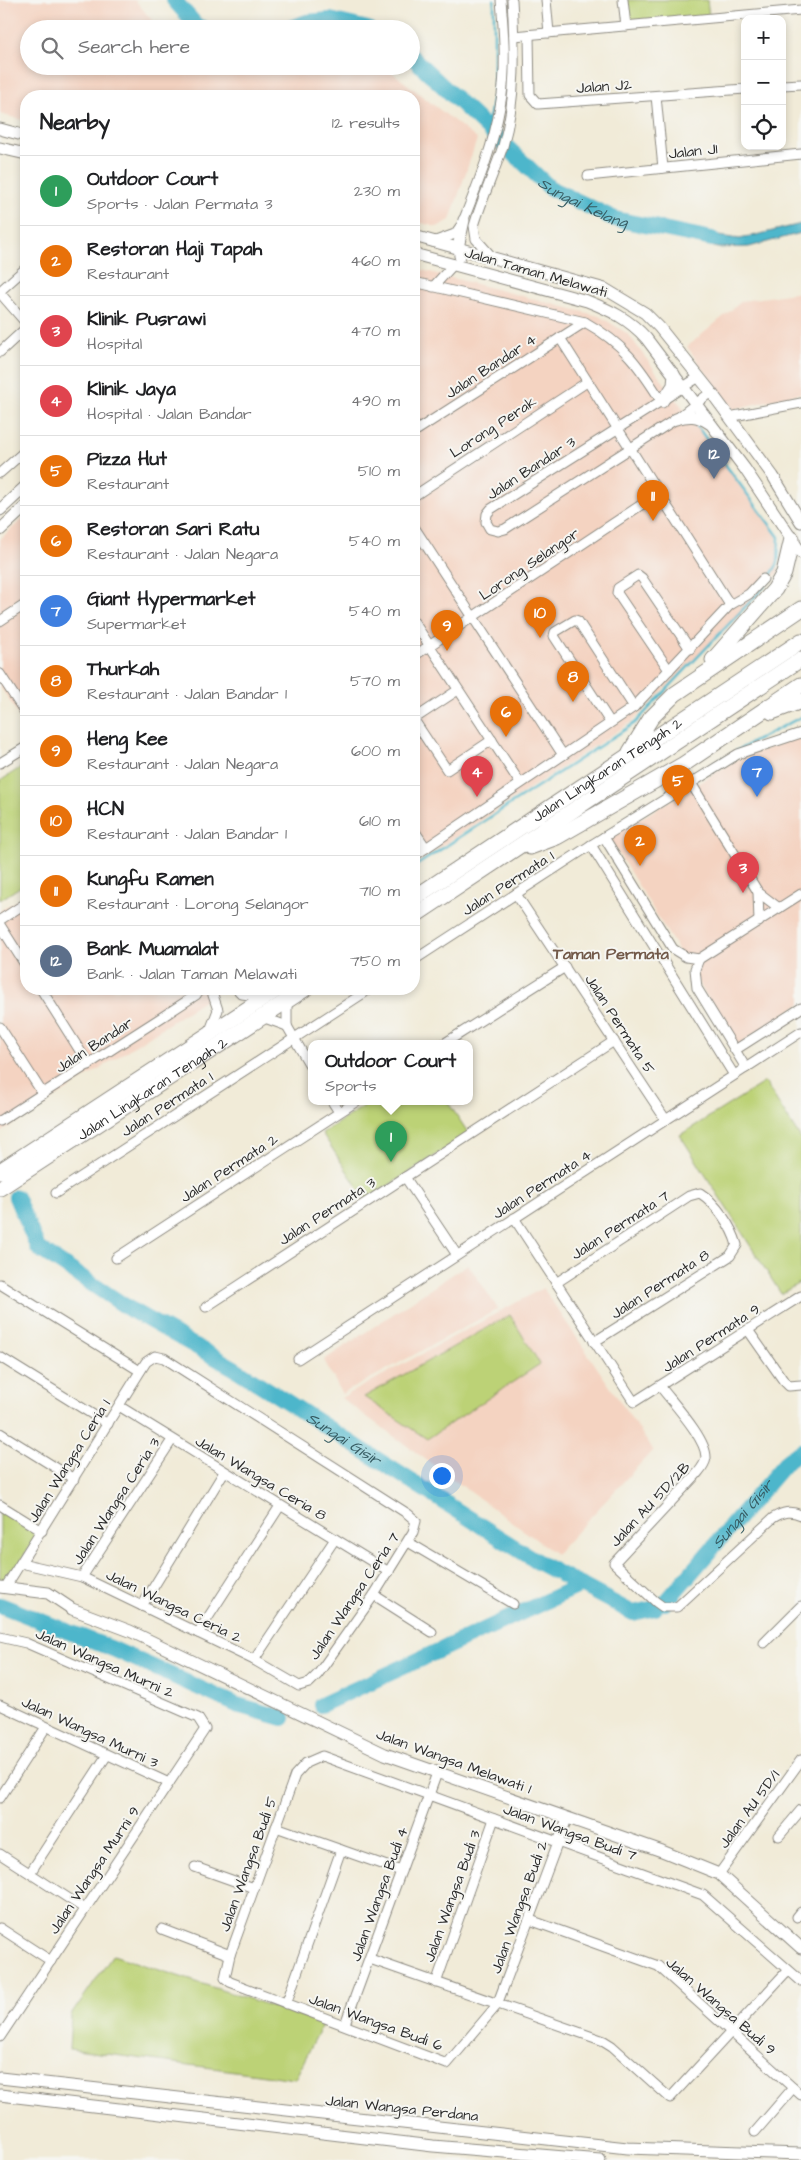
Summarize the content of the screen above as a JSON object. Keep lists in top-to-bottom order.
{
  "streets": {
    "highway": ["Jalan Lingkaran Tengah 2"],
    "main road": ["Jalan Taman Melawati", "Jalan Wangsa Melawati 1", "Jalan Wangsa Perdana"],
    "street": [
      "Jalan J2",
      "Jalan J1",
      "Jalan Bandar 4",
      "Lorong Perak",
      "Jalan Bandar 3",
      "Lorong Selangor",
      "Jalan Permata 1",
      "Jalan Permata 5",
      "Jalan Bandar",
      "Jalan Permata 2",
      "Jalan Permata 4",
      "Jalan Permata 3",
      "Jalan Permata 7",
      "Jalan Permata 8",
      "Jalan Permata 9",
      "Jalan Wangsa Ceria 1",
      "Jalan Wangsa Ceria 8",
      "Jalan Wangsa Ceria 3",
      "Jalan AU 5D/2B",
      "Jalan Wangsa Ceria 7",
      "Jalan Wangsa Ceria 2",
      "Jalan Wangsa Murni 2",
      "Jalan Wangsa Murni 3",
      "Jalan AU 5D/1",
      "Jalan Wangsa Budi 7",
      "Jalan Wangsa Budi 5",
      "Jalan Wangsa Murni 9",
      "Jalan Wangsa Budi 4",
      "Jalan Wangsa Budi 3",
      "Jalan Wangsa Budi 2",
      "Jalan Wangsa Budi 9",
      "Jalan Wangsa Budi 6"
    ]
  },
  "crossings": [
    ["Jalan Taman Melawati", "Jalan Bandar 3"],
    ["Jalan Permata 1", "Jalan Permata 5"],
    ["Jalan Permata 5", "Jalan Permata 4"],
    ["Jalan Permata 5", "Jalan Permata 3"],
    ["Jalan Permata 7", "Jalan Permata 8"],
    ["Jalan Permata 8", "Jalan Permata 9"],
    ["Jalan Permata 9", "Jalan AU 5D/2B"],
    ["Jalan Wangsa Ceria 1", "Jalan Wangsa Ceria 8"],
    ["Jalan Wangsa Ceria 1", "Jalan Wangsa Ceria 7"],
    ["Jalan Wangsa Ceria 1", "Jalan Wangsa Ceria 2"],
    ["Jalan Wangsa Ceria 1", "Jalan Wangsa Melawati 1"],
    ["Jalan Wangsa Ceria 8", "Jalan Wangsa Ceria 3"],
    ["Jalan Wangsa Ceria 8", "Jalan Wangsa Ceria 7"],
    ["Jalan Wangsa Ceria 3", "Jalan Wangsa Ceria 2"],
    ["Jalan Wangsa Ceria 7", "Jalan Wangsa Ceria 2"],
    ["Jalan Wangsa Murni 2", "Jalan Wangsa Murni 9"],
    ["Jalan Wangsa Murni 3", "Jalan Wangsa Murni 9"],
    ["Jalan Wangsa Melawati 1", "Jalan AU 5D/1"],
    ["Jalan Wangsa Melawati 1", "Jalan Wangsa Budi 4"],
    ["Jalan Wangsa Melawati 1", "Jalan Wangsa Budi 2"],
    ["Jalan Wangsa Budi 7", "Jalan Wangsa Budi 5"],
    ["Jalan Wangsa Budi 7", "Jalan Wangsa Budi 4"],
    ["Jalan Wangsa Budi 7", "Jalan Wangsa Budi 3"],
    ["Jalan Wangsa Budi 7", "Jalan Wangsa Budi 2"],
    ["Jalan Wangsa Budi 5", "Jalan Wangsa Budi 6"],
    ["Jalan Wangsa Budi 4", "Jalan Wangsa Budi 6"],
    ["Jalan Wangsa Budi 2", "Jalan Wangsa Budi 9"],
    ["Jalan Wangsa Budi 2", "Jalan Wangsa Budi 6"]
  ],
  "districts": ["Taman Permata"],
  "water": ["Sungai Kelang", "Sungai Gisir"],
  "page": {
    "map_buttons": ["+", "−"],
    "search": "Search here",
    "heading": ["Nearby", "12 results"],
    "list": [
      {
        "mark": "1",
        "name": "Outdoor Court",
        "note": "Sports · Jalan Permata 3",
        "value": "230 m"
      },
      {
        "mark": "2",
        "name": "Restoran Haji Tapah",
        "note": "Restaurant",
        "value": "460 m"
      },
      {
        "mark": "3",
        "name": "Klinik Pusrawi",
        "note": "Hospital",
        "value": "470 m"
      },
      {
        "mark": "4",
        "name": "Klinik Jaya",
        "note": "Hospital · Jalan Bandar",
        "value": "490 m"
      },
      {
        "mark": "5",
        "name": "Pizza Hut",
        "note": "Restaurant",
        "value": "510 m"
      },
      {
        "mark": "6",
        "name": "Restoran Sari Ratu",
        "note": "Restaurant · Jalan Negara",
        "value": "540 m"
      },
      {
        "mark": "7",
        "name": "Giant Hypermarket",
        "note": "Supermarket",
        "value": "540 m"
      },
      {
        "mark": "8",
        "name": "Thurkah",
        "note": "Restaurant · Jalan Bandar 1",
        "value": "570 m"
      },
      {
        "mark": "9",
        "name": "Heng Kee",
        "note": "Restaurant · Jalan Negara",
        "value": "600 m"
      },
      {
        "mark": "10",
        "name": "HCN",
        "note": "Restaurant · Jalan Bandar 1",
        "value": "610 m"
      },
      {
        "mark": "11",
        "name": "Kungfu Ramen",
        "note": "Restaurant · Lorong Selangor",
        "value": "710 m"
      },
      {
        "mark": "12",
        "name": "Bank Muamalat",
        "note": "Bank · Jalan Taman Melawati",
        "value": "750 m"
      }
    ],
    "pins": [
      "12",
      "11",
      "10",
      "9",
      "8",
      "6",
      "4",
      "7",
      "5",
      "2",
      "3",
      "1"
    ],
    "popup": ["Outdoor Court", "Sports"]
  }
}
